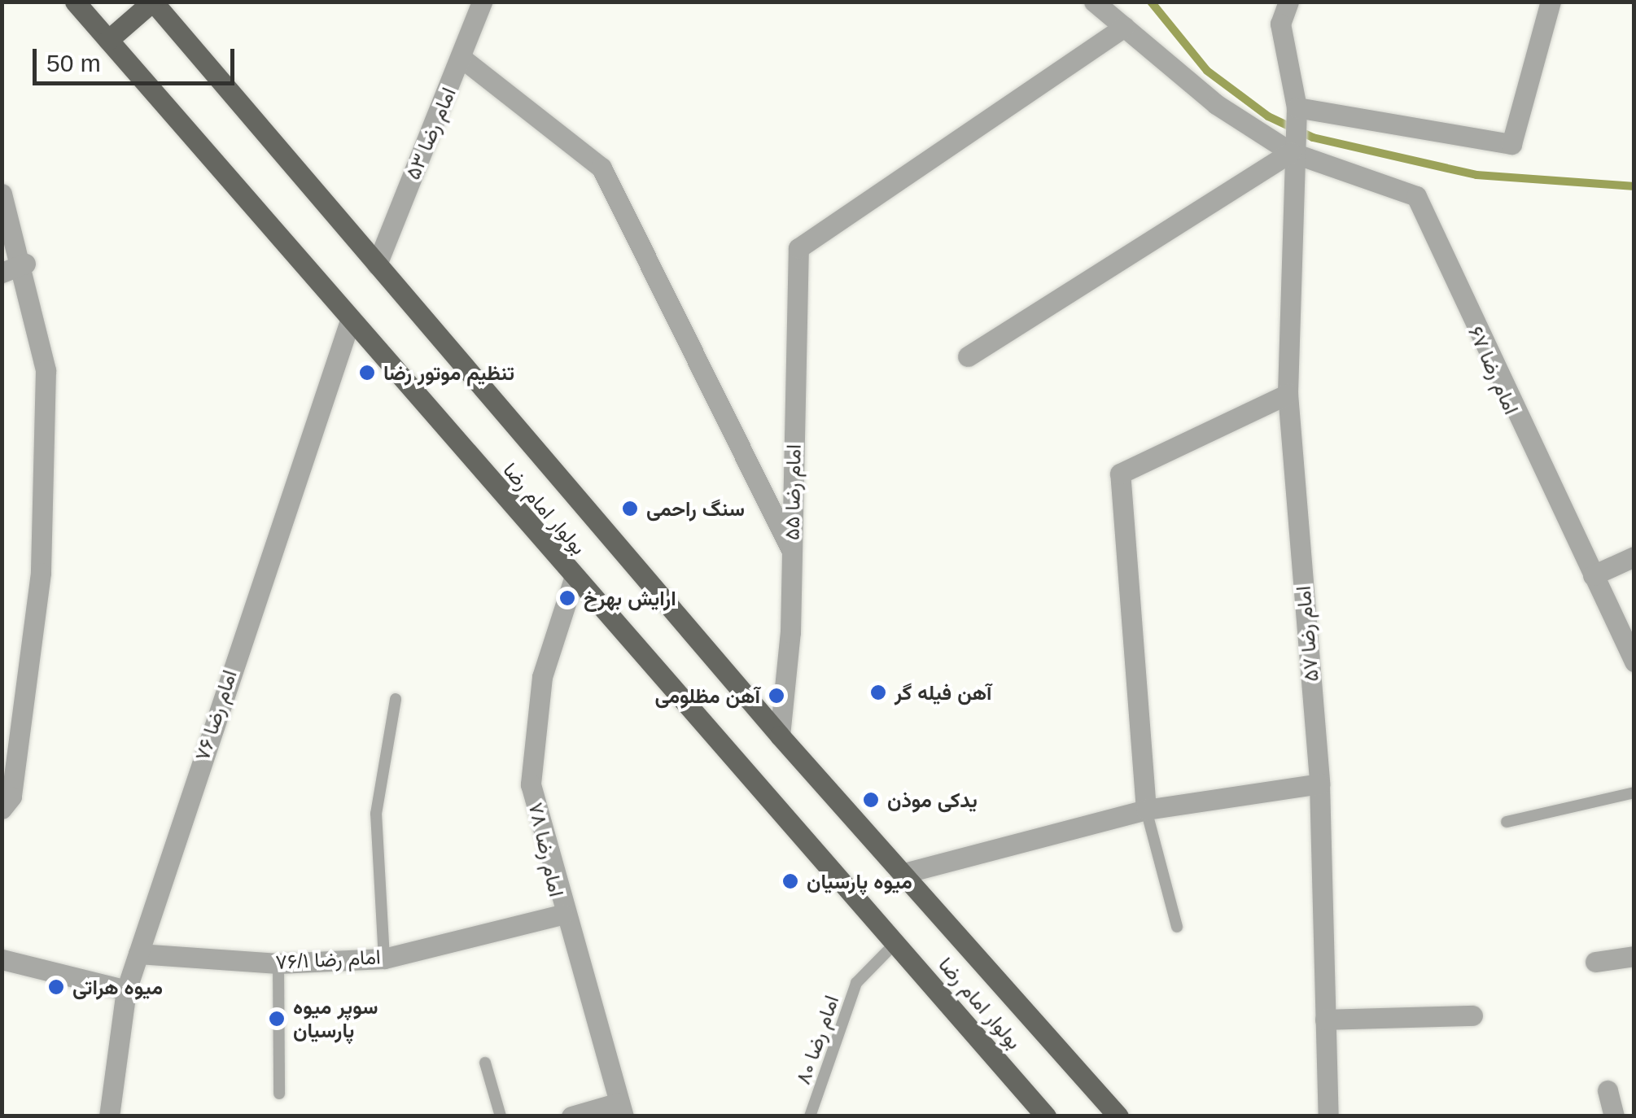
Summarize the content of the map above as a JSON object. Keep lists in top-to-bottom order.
{
  "streets": {
    "main road": ["بولوار امام رضا"],
    "street": [
      "امام رضا ۵۳",
      "امام رضا ۶۷",
      "امام رضا ۵۵",
      "امام رضا ۵۷",
      "امام رضا ۷۶",
      "امام رضا ۷۸",
      "امام رضا ۷۶/۱"
    ],
    "lane": ["امام رضا ۸۰"]
  },
  "crossings": [
    ["امام رضا ۵۳", "بولوار امام رضا"],
    ["امام رضا ۶۷", "امام رضا ۵۵"],
    ["امام رضا ۶۷", "امام رضا ۵۷"],
    ["امام رضا ۵۵", "بولوار امام رضا"],
    ["بولوار امام رضا", "امام رضا ۷۶"],
    ["بولوار امام رضا", "امام رضا ۷۸"],
    ["بولوار امام رضا", "امام رضا ۸۰"],
    ["امام رضا ۷۶", "امام رضا ۷۶/۱"],
    ["امام رضا ۷۸", "امام رضا ۷۶/۱"]
  ],
  "places": [
    "تنظیم موتور رضا",
    "سنگ راحمی",
    "ارایش بهرخ",
    "آهن فیله گر",
    "آهن مظلومی",
    "یدکی موذن",
    "میوه پارسیان",
    "میوه هراتی",
    "سوپر میوه پارسیان"
  ],
  "scale_bar": "50 m"
}
